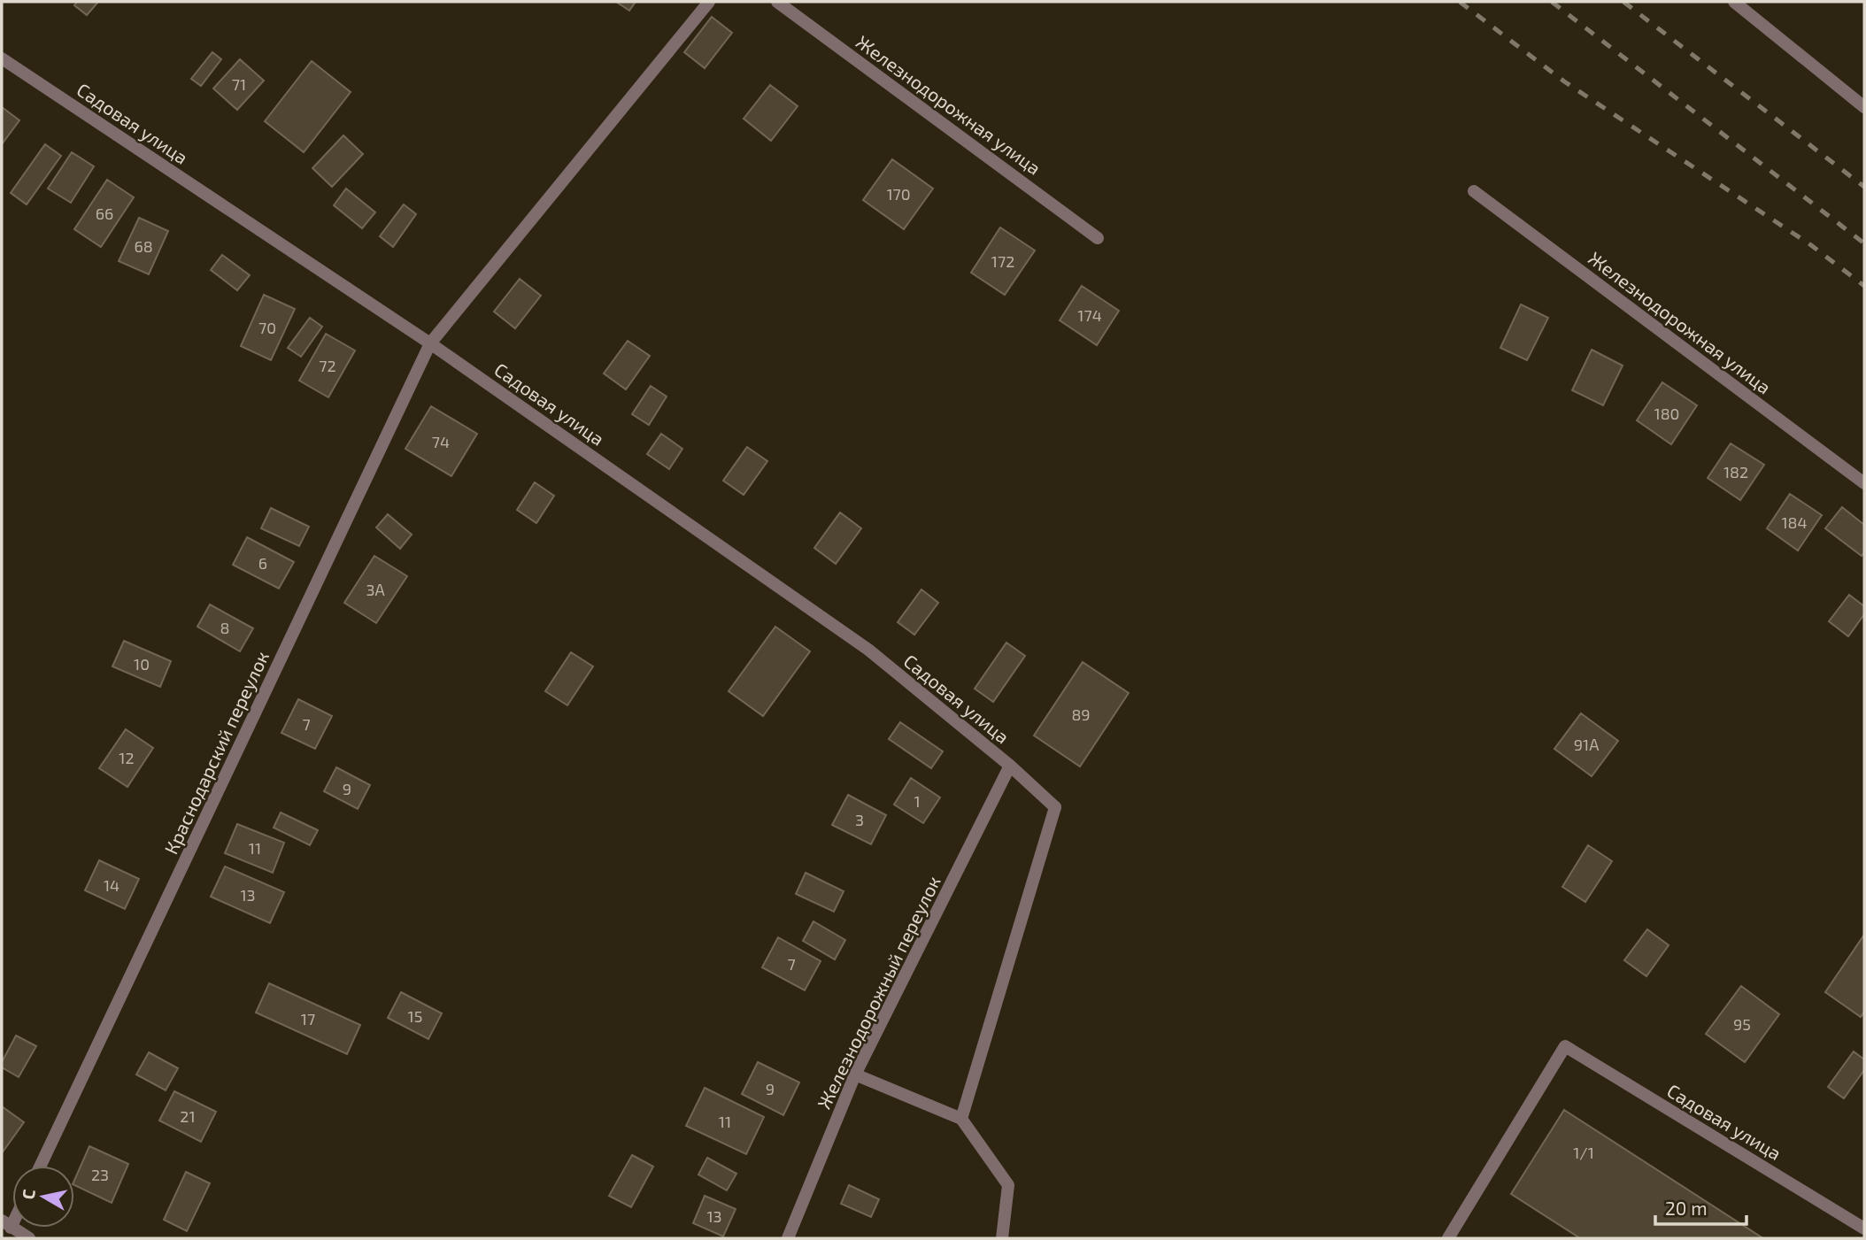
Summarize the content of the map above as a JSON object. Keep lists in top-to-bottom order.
{
  "streets": {
    "street": [
      "Железнодорожная улица",
      "Садовая улица",
      "Краснодарский переулок",
      "Железнодорожный переулок"
    ]
  },
  "crossings": [
    ["Садовая улица", "Краснодарский переулок"],
    ["Садовая улица", "Железнодорожный переулок"]
  ],
  "house_numbers": [
    "71",
    "170",
    "66",
    "68",
    "172",
    "174",
    "70",
    "72",
    "180",
    "74",
    "182",
    "184",
    "6",
    "3А",
    "8",
    "10",
    "89",
    "7",
    "91А",
    "12",
    "9",
    "1",
    "3",
    "11",
    "14",
    "13",
    "7",
    "15",
    "17",
    "95",
    "9",
    "21",
    "11",
    "1/1",
    "23",
    "13"
  ],
  "scale_bar": "20 m",
  "north": "left"
}
